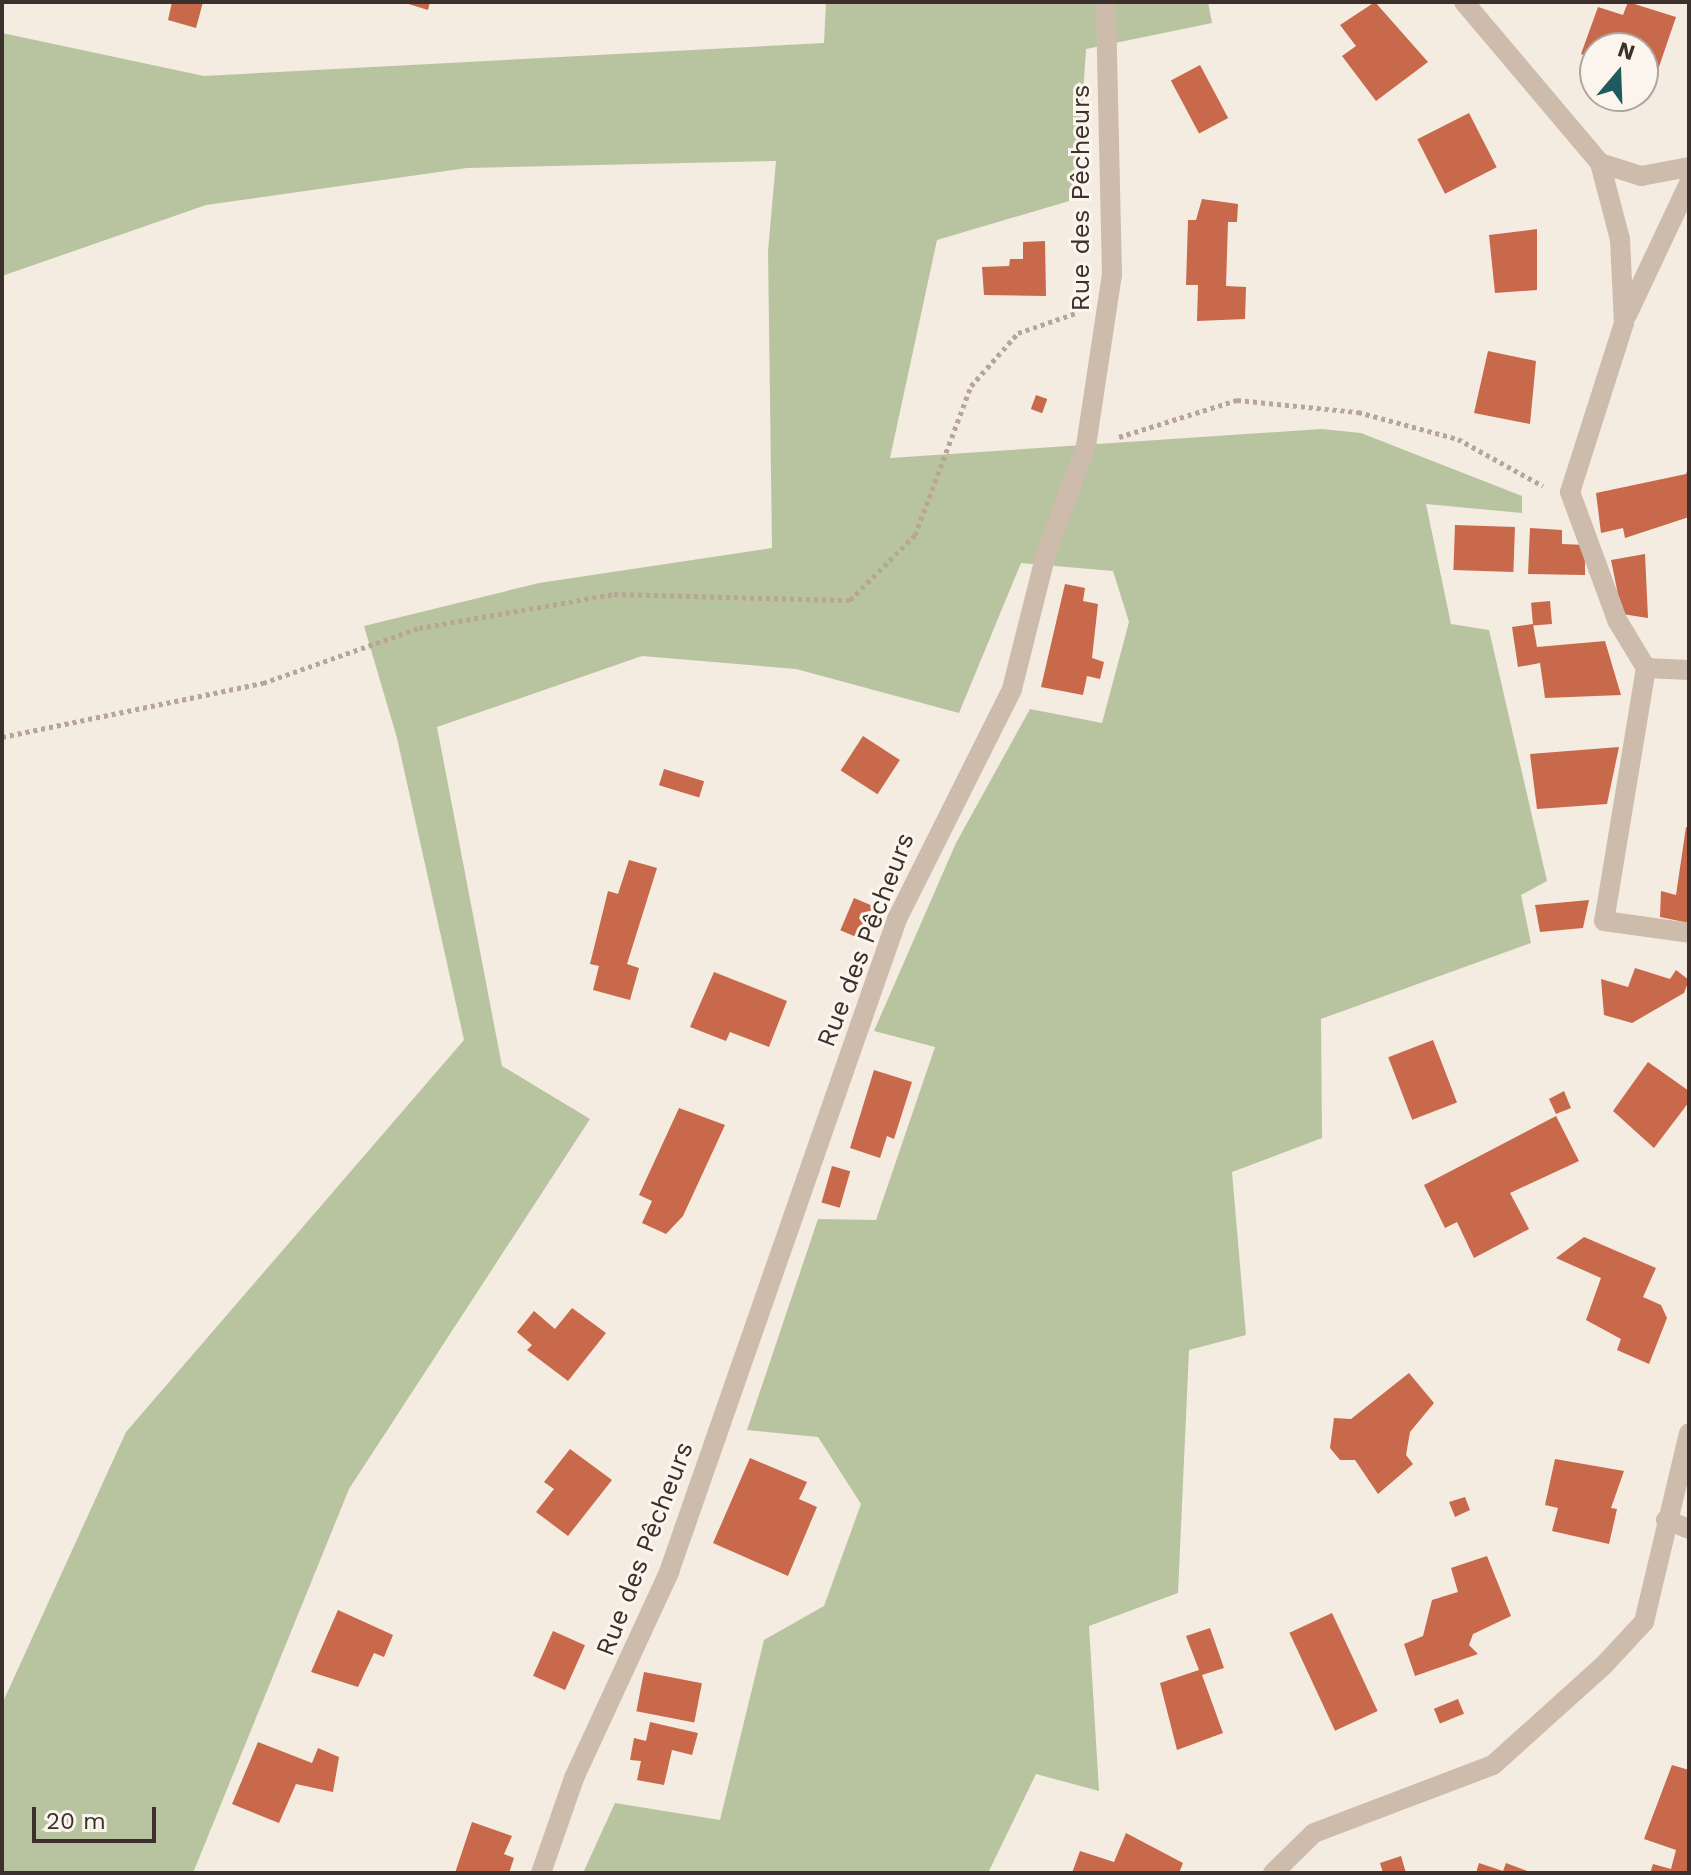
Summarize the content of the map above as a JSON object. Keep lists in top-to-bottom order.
{
  "streets": {
    "street": ["Rue des Pêcheurs"]
  },
  "scale_bar": "20 m",
  "north": "top"
}
